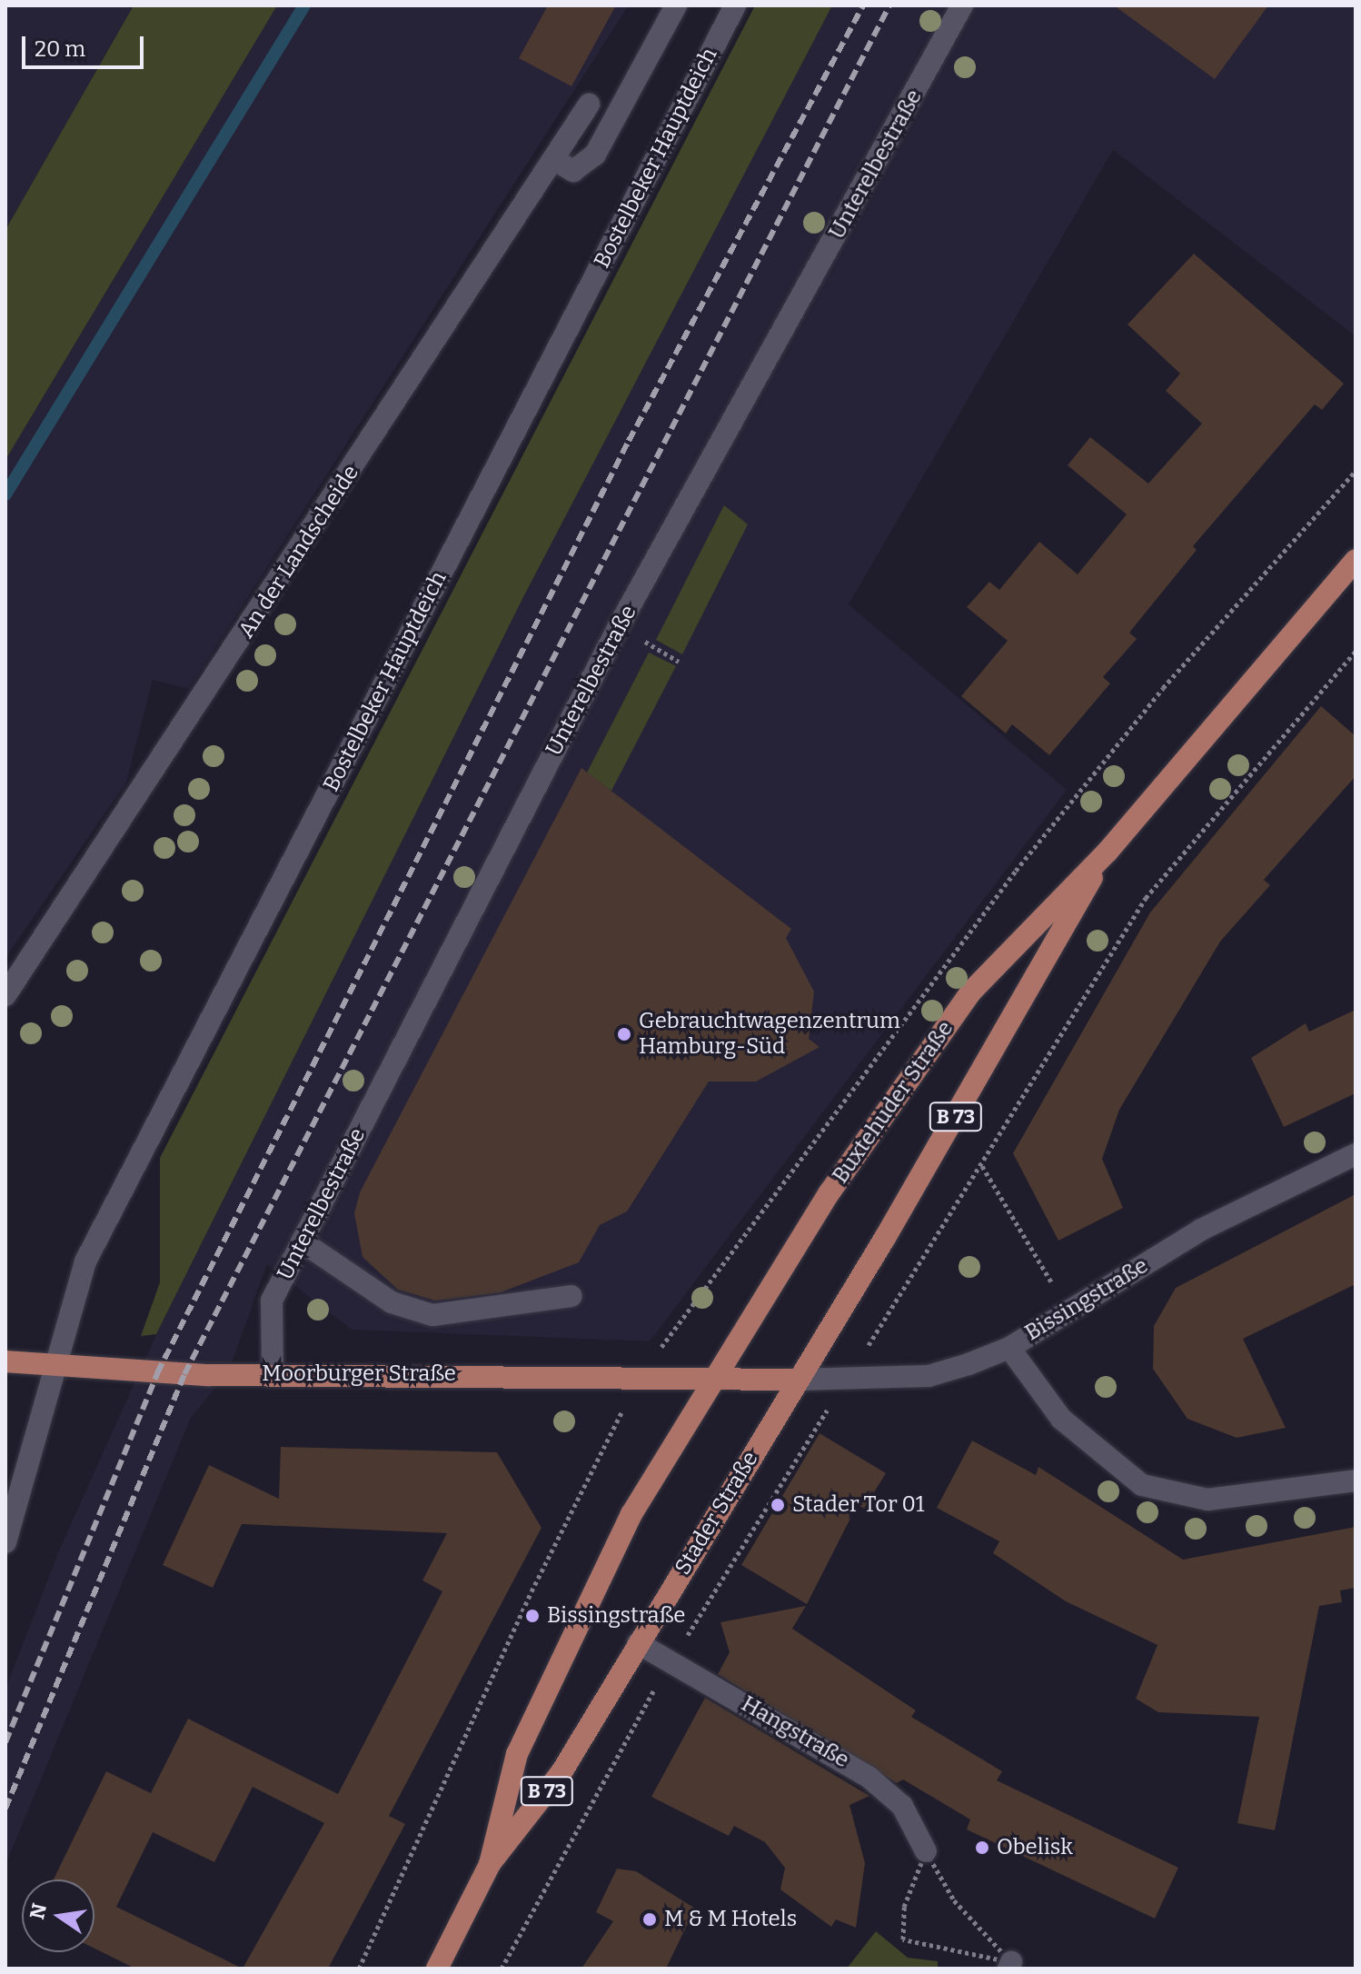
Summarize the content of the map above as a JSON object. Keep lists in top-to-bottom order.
{
  "streets": {
    "main road": [
      "Buxtehuder Straße",
      "B 73",
      "Moorburger Straße",
      "Stader Straße"
    ],
    "street": [
      "Bostelbeker Hauptdeich",
      "Unterelbestraße",
      "An der Landscheide",
      "Bissingstraße",
      "Hangstraße"
    ]
  },
  "crossings": [
    ["Bostelbeker Hauptdeich", "Moorburger Straße"],
    ["Unterelbestraße", "Moorburger Straße"],
    ["Buxtehuder Straße", "Bissingstraße"],
    ["Buxtehuder Straße", "Moorburger Straße"],
    ["Buxtehuder Straße", "Stader Straße"],
    ["Bissingstraße", "Moorburger Straße"],
    ["Bissingstraße", "Stader Straße"],
    ["Moorburger Straße", "Stader Straße"],
    ["Stader Straße", "Hangstraße"]
  ],
  "places": [
    "Gebrauchtwagenzentrum Hamburg-Süd",
    "Stader Tor 01",
    "Bissingstraße",
    "Obelisk",
    "M & M Hotels"
  ],
  "scale_bar": "20 m",
  "north": "left"
}
